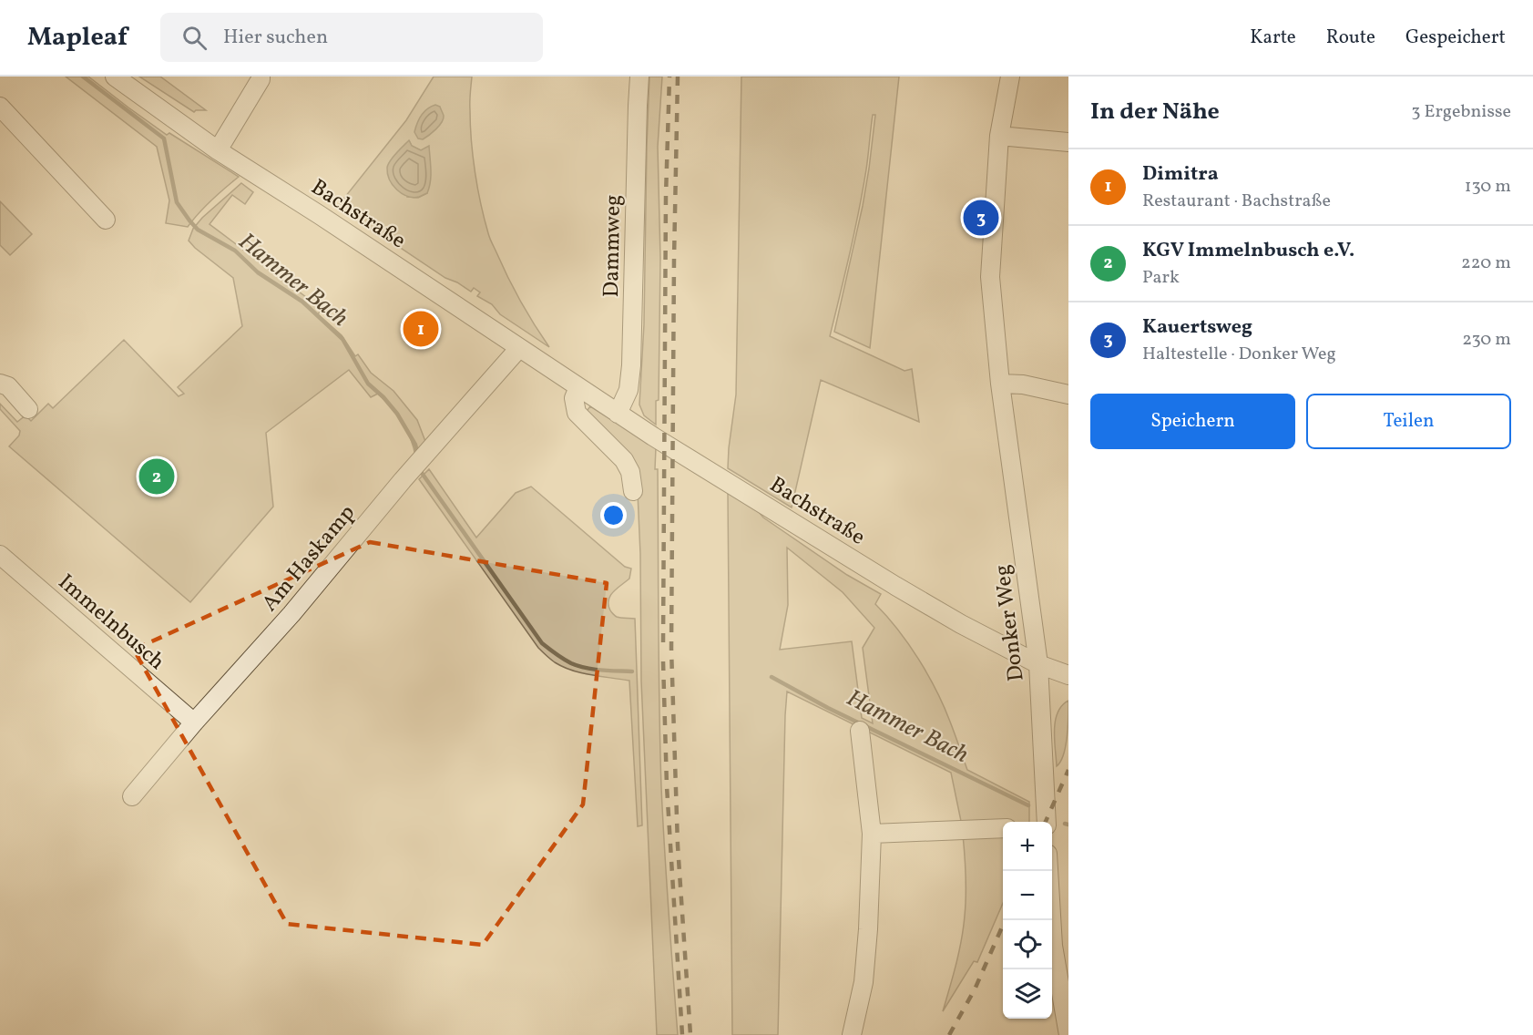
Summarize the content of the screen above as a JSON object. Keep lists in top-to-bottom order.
{
  "streets": {
    "street": [
      "Bachstraße",
      "Dammweg",
      "Am Haskamp",
      "Immelnbusch",
      "Donker Weg"
    ]
  },
  "crossings": [
    ["Bachstraße", "Dammweg"],
    ["Bachstraße", "Am Haskamp"],
    ["Bachstraße", "Donker Weg"],
    ["Am Haskamp", "Immelnbusch"]
  ],
  "water": ["Hammer Bach"],
  "page": {
    "header": "Mapleaf",
    "search": "Hier suchen",
    "nav": ["Karte", "Route", "Gespeichert"],
    "heading": ["In der Nähe", "3 Ergebnisse"],
    "list": [
      {
        "mark": "1",
        "name": "Dimitra",
        "note": "Restaurant · Bachstraße",
        "value": "130 m"
      },
      {
        "mark": "2",
        "name": "KGV Immelnbusch e.V.",
        "note": "Park",
        "value": "220 m"
      },
      {
        "mark": "3",
        "name": "Kauertsweg",
        "note": "Haltestelle · Donker Weg",
        "value": "230 m"
      }
    ],
    "pins": ["3", "1", "2"],
    "buttons": ["Speichern", "Teilen"],
    "map_buttons": ["+", "−"]
  }
}
